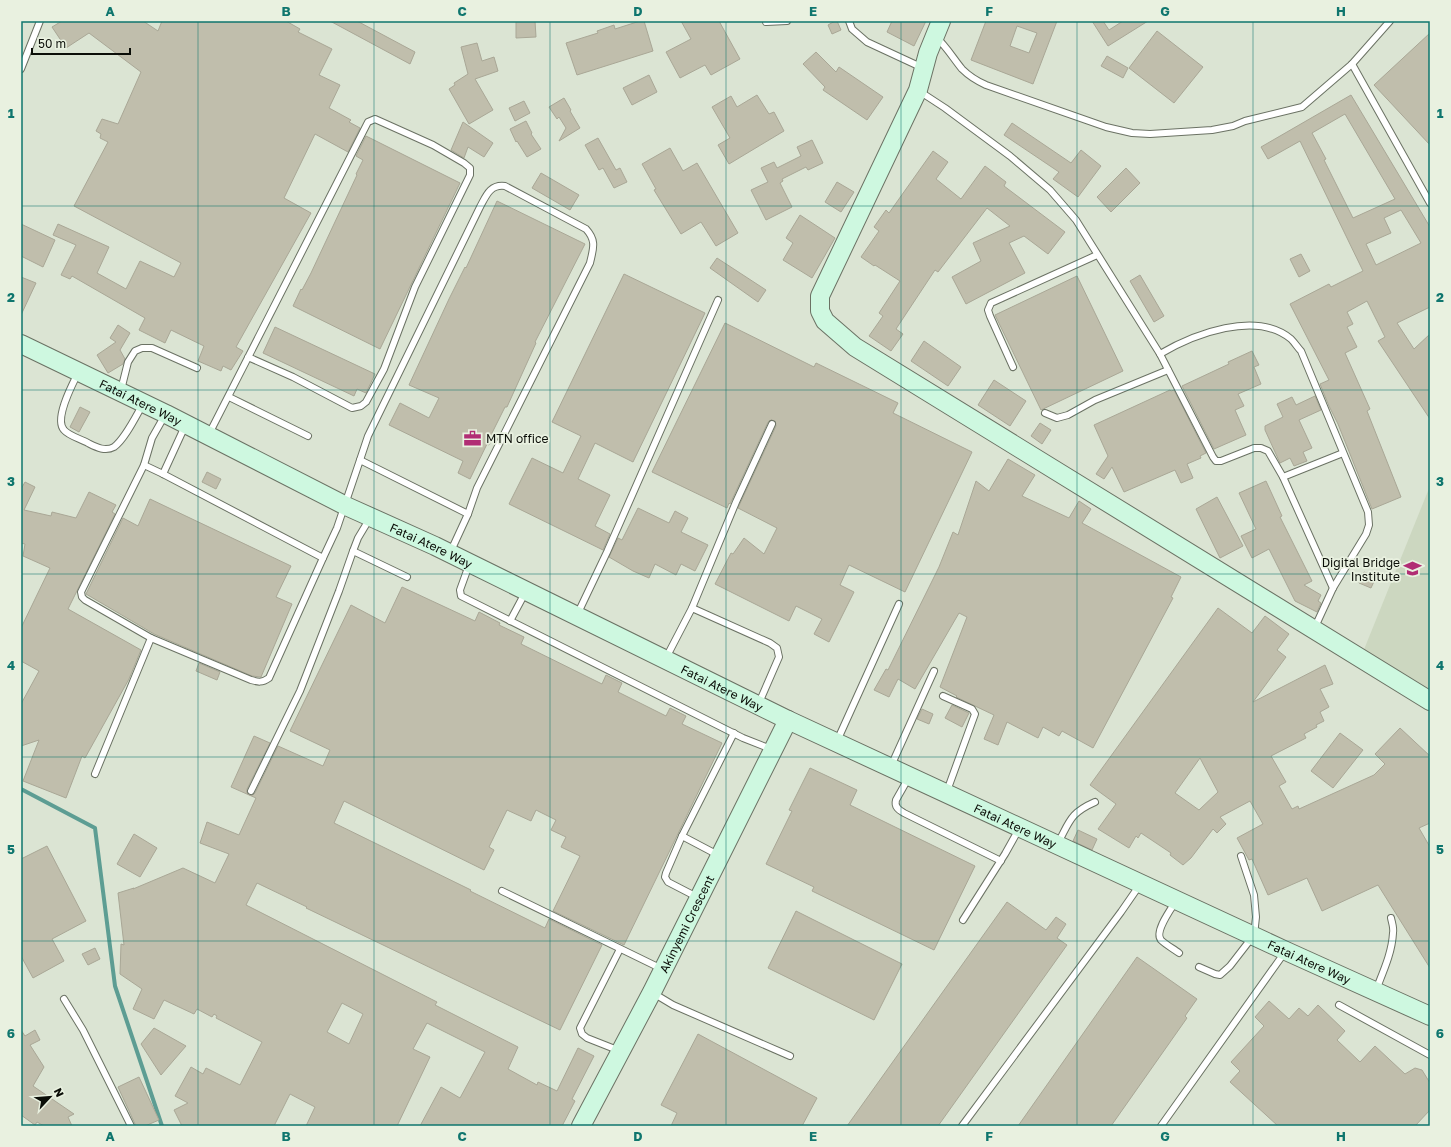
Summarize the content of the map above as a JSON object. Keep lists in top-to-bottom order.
{
  "streets": {
    "street": ["Fatai Atere Way", "Akinyemi Crescent"]
  },
  "crossings": [
    ["Fatai Atere Way", "Akinyemi Crescent"]
  ],
  "places": {
    "office": ["MTN office"],
    "school or university": ["Digital Bridge Institute"]
  },
  "scale_bar": "50 m",
  "north": "top right",
  "grid": {
    "columns": [
      "A",
      "B",
      "C",
      "D",
      "E",
      "F",
      "G",
      "H"
    ],
    "rows": [
      "1",
      "2",
      "3",
      "4",
      "5",
      "6"
    ]
  }
}
